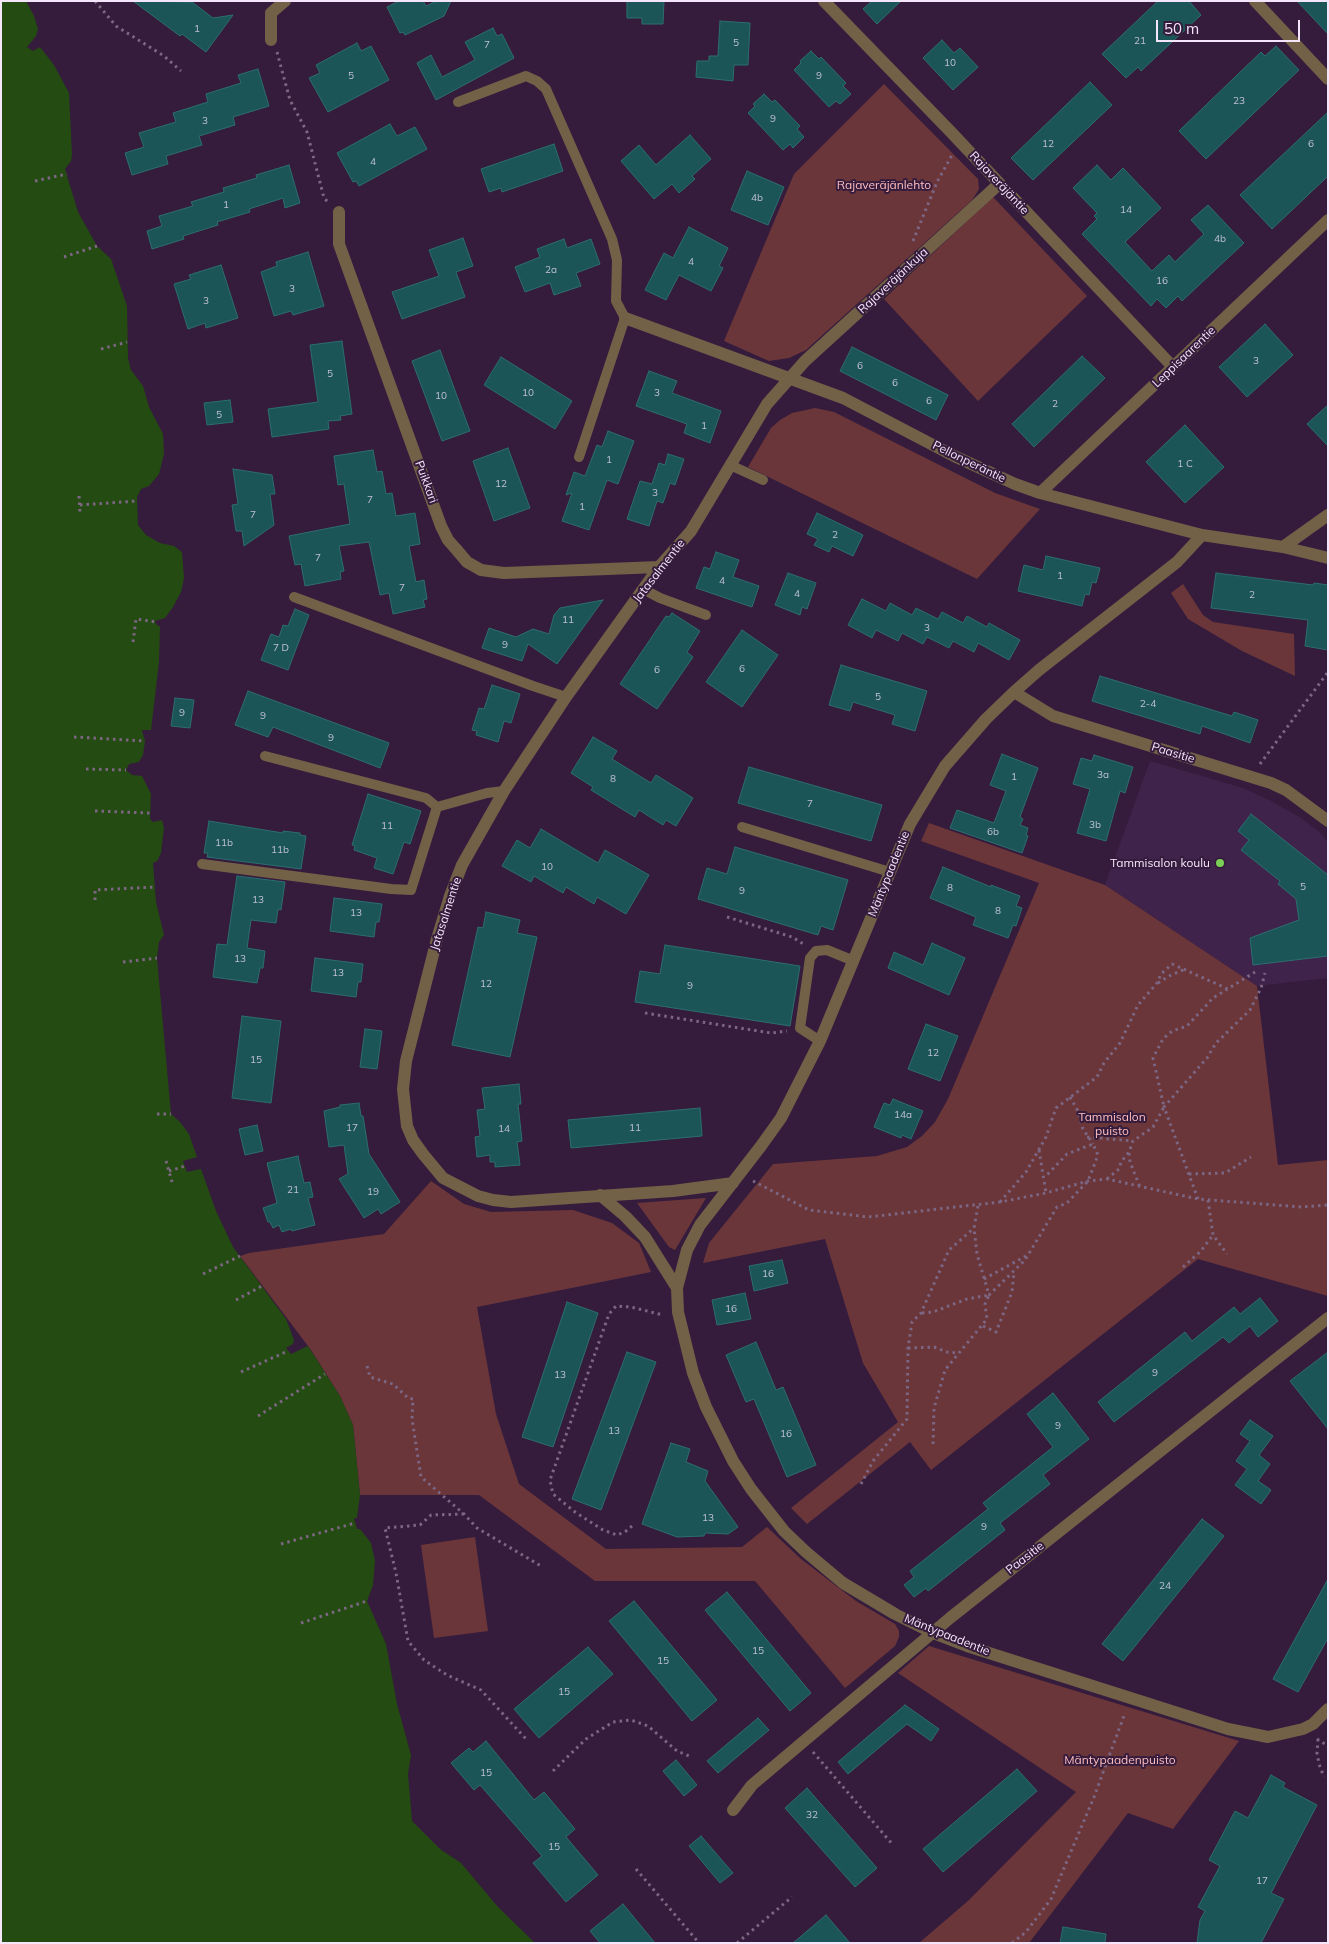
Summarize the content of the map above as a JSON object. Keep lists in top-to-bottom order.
{
  "streets": {
    "street": [
      "Rajaveräjäntie",
      "Rajaveräjänkuja",
      "Leppisaarentie",
      "Pellonperäntie",
      "Puikkari",
      "Jatasalmentie",
      "Paasitie",
      "Mäntypaadentie"
    ]
  },
  "crossings": [
    ["Rajaveräjäntie", "Rajaveräjänkuja"],
    ["Rajaveräjäntie", "Leppisaarentie"],
    ["Rajaveräjänkuja", "Pellonperäntie"],
    ["Rajaveräjänkuja", "Jatasalmentie"],
    ["Leppisaarentie", "Pellonperäntie"],
    ["Pellonperäntie", "Jatasalmentie"],
    ["Pellonperäntie", "Mäntypaadentie"],
    ["Puikkari", "Jatasalmentie"],
    ["Jatasalmentie", "Mäntypaadentie"],
    ["Paasitie", "Mäntypaadentie"]
  ],
  "parks": ["Rajaveräjänlehto", "Tammisalon puisto", "Mäntypaadenpuisto"],
  "places": ["Tammisalon koulu"],
  "house_numbers": [
    "1",
    "21",
    "5",
    "7",
    "10",
    "5",
    "9",
    "23",
    "9",
    "3",
    "12",
    "6",
    "4",
    "4b",
    "1",
    "14",
    "4b",
    "4",
    "2a",
    "16",
    "3",
    "3",
    "3",
    "6",
    "5",
    "6",
    "10",
    "3",
    "10",
    "6",
    "2",
    "5",
    "1",
    "1",
    "1 C",
    "12",
    "3",
    "7",
    "1",
    "7",
    "2",
    "7",
    "1",
    "4",
    "7",
    "4",
    "2",
    "11",
    "3",
    "9",
    "7 D",
    "6",
    "6",
    "5",
    "2-4",
    "9",
    "9",
    "9",
    "3a",
    "1",
    "8",
    "7",
    "3b",
    "11",
    "6b",
    "11b",
    "11b",
    "10",
    "5",
    "8",
    "9",
    "13",
    "8",
    "13",
    "13",
    "13",
    "12",
    "9",
    "12",
    "15",
    "14a",
    "17",
    "11",
    "14",
    "21",
    "19",
    "16",
    "16",
    "9",
    "13",
    "9",
    "13",
    "16",
    "13",
    "9",
    "24",
    "15",
    "15",
    "15",
    "15",
    "32",
    "15",
    "17"
  ],
  "scale_bar": "50 m"
}
